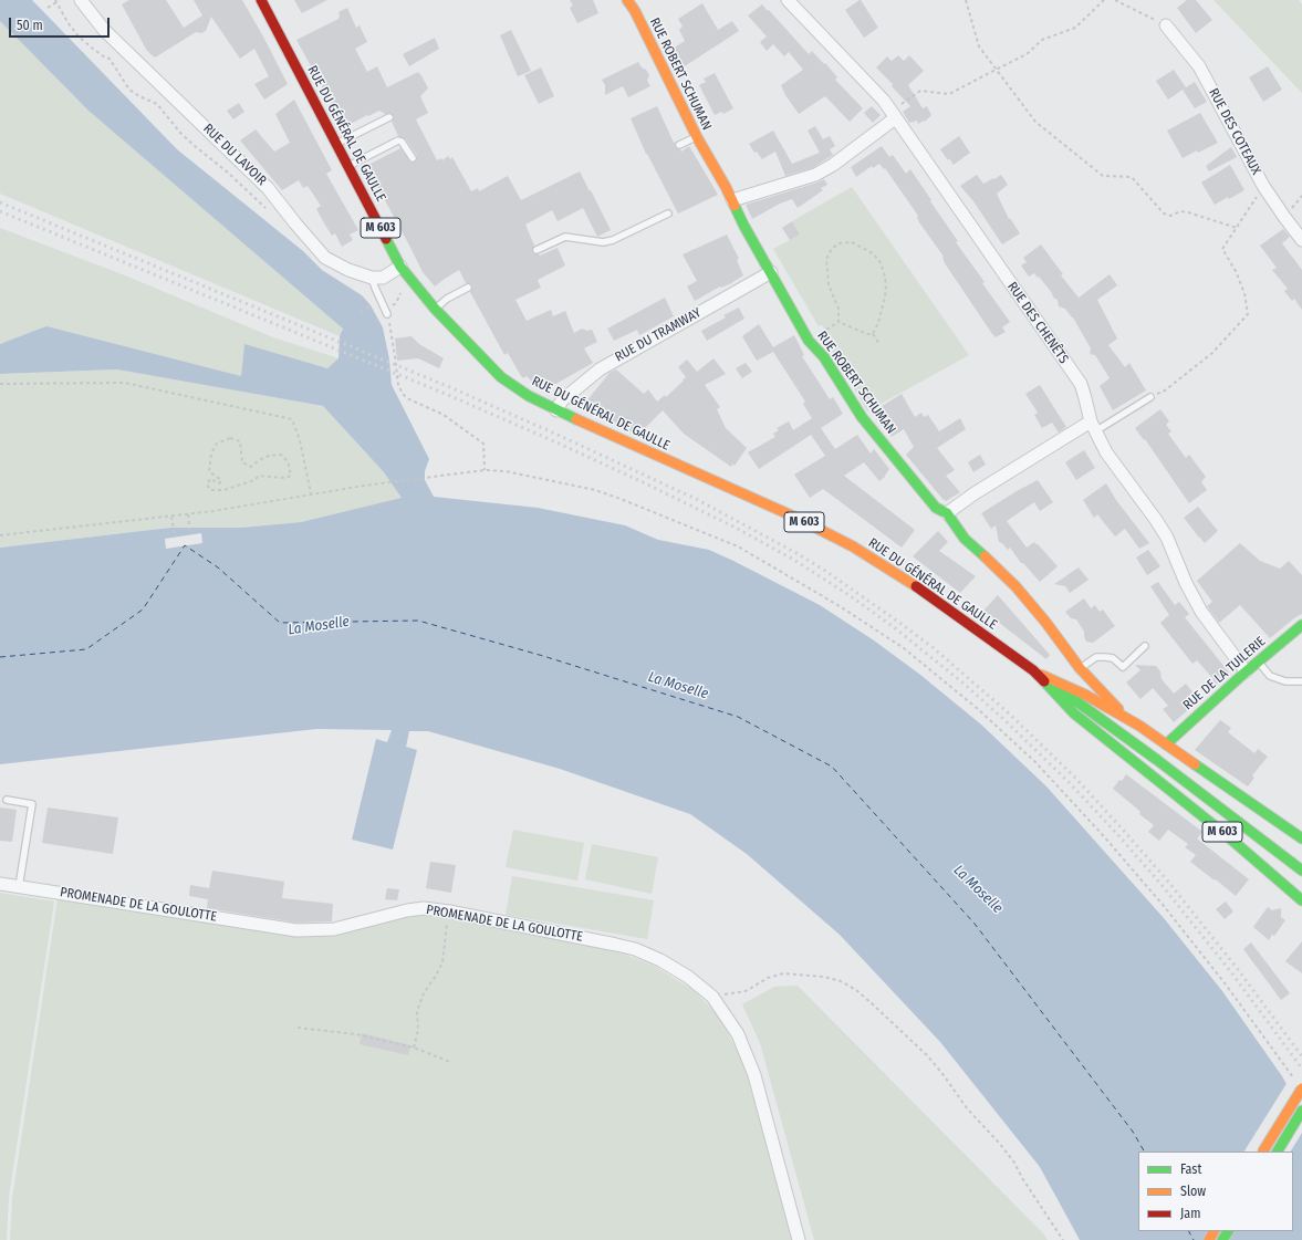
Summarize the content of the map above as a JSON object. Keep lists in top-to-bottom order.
{
  "streets": {
    "main road": [
      "RUE ROBERT SCHUMAN",
      "RUE DU GÉNÉRAL DE GAULLE",
      "M 603",
      "RUE DE LA TUILERIE"
    ],
    "street": [
      "RUE DES COTEAUX",
      "RUE DU LAVOIR",
      "RUE DES CHENÊTS",
      "RUE DU TRAMWAY",
      "PROMENADE DE LA GOULOTTE"
    ]
  },
  "crossings": [
    ["RUE ROBERT SCHUMAN", "RUE DU GÉNÉRAL DE GAULLE"],
    ["RUE ROBERT SCHUMAN", "RUE DU TRAMWAY"],
    ["RUE DU GÉNÉRAL DE GAULLE", "RUE DU TRAMWAY"],
    ["RUE DU GÉNÉRAL DE GAULLE", "RUE DE LA TUILERIE"],
    ["RUE DES CHENÊTS", "RUE DE LA TUILERIE"]
  ],
  "water": ["La Moselle"],
  "legend": ["Fast", "Slow", "Jam"],
  "scale_bar": "50 m"
}
